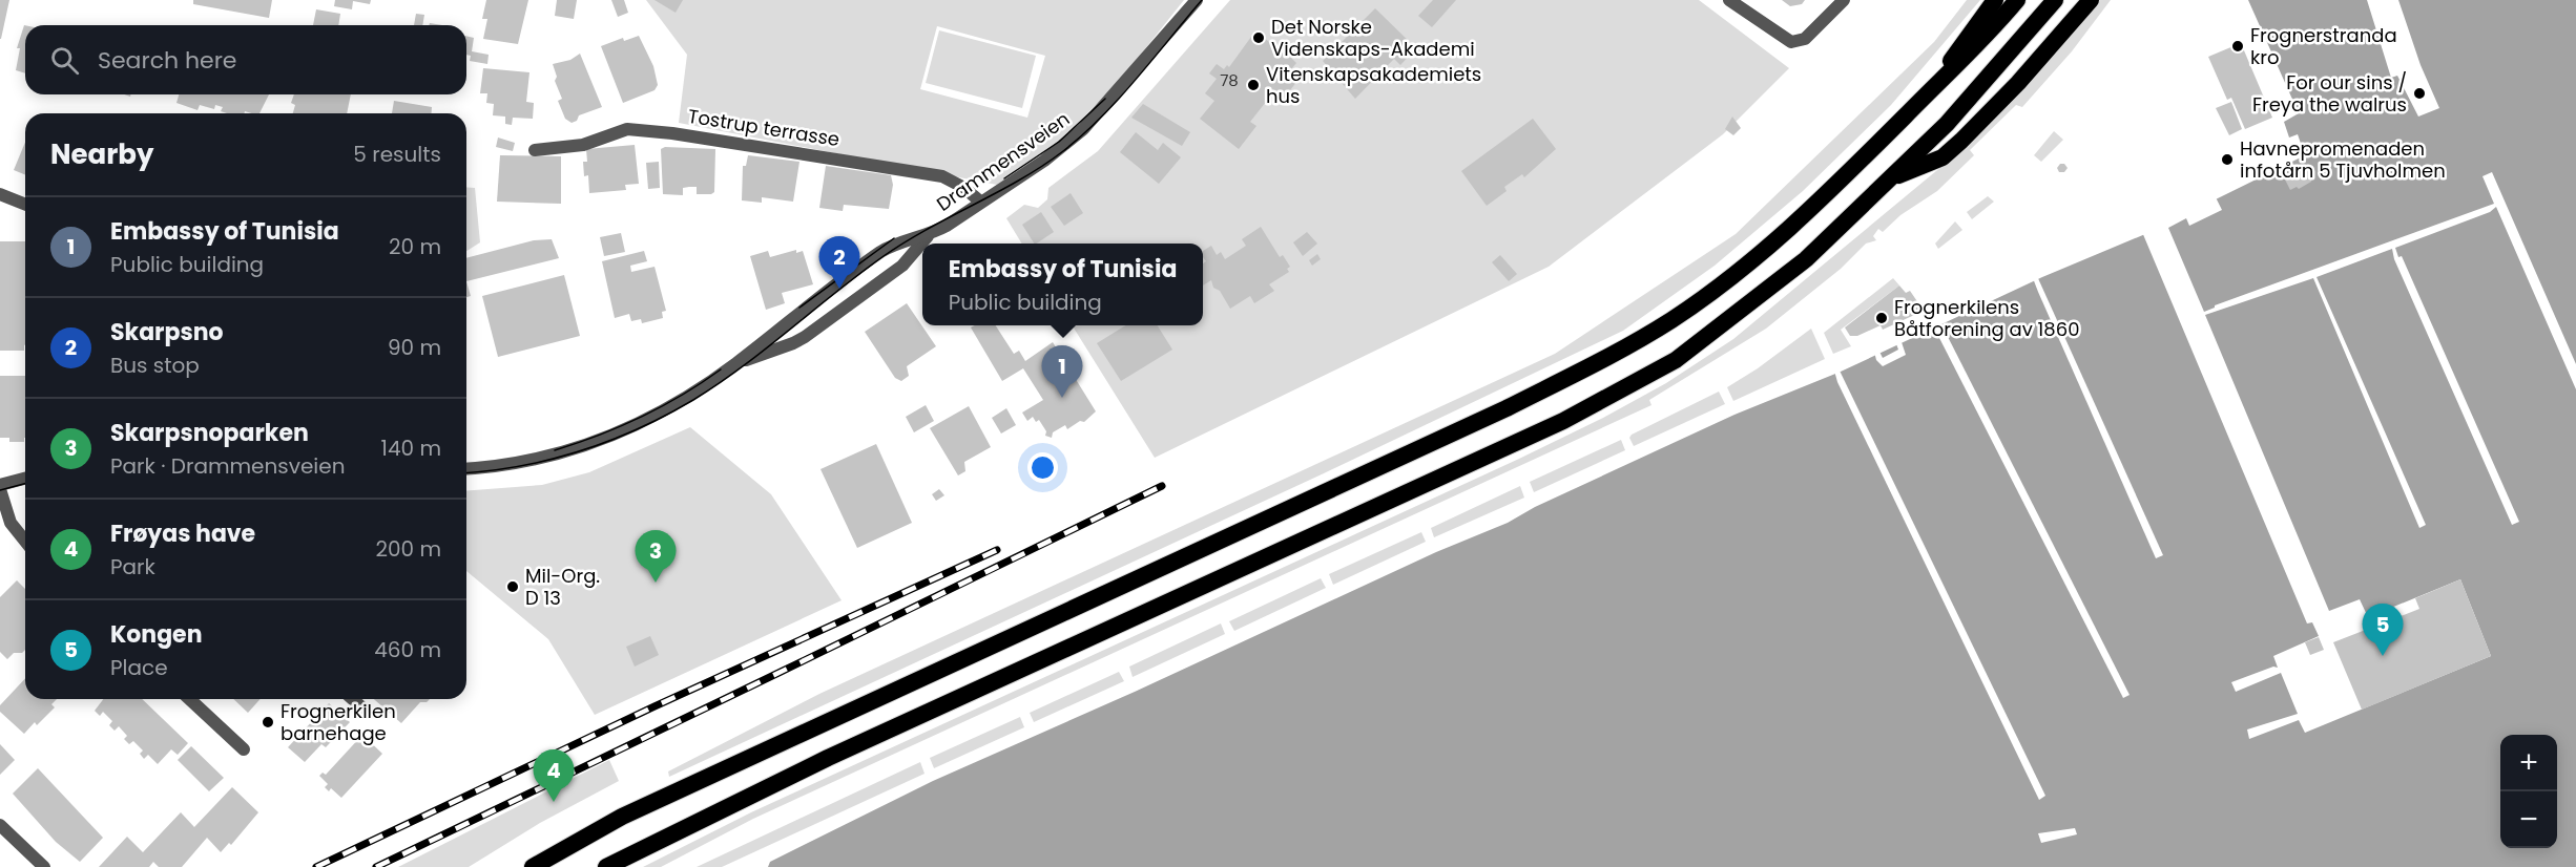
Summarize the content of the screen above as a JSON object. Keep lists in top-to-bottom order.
{
  "streets": {
    "street": ["Tostrup terrasse", "Drammensveien"]
  },
  "crossings": [
    ["Tostrup terrasse", "Drammensveien"]
  ],
  "places": [
    "Det Norske Videnskaps-Akademi",
    "Frognerstranda kro",
    "Vitenskapsakademiets hus",
    "For our sins / Freya the walrus",
    "Havnepromenaden infotårn 5 Tjuvholmen",
    "Frognerkilens Båtforening av 1860",
    "Mil-Org. D 13",
    "Frognerkilen barnehage"
  ],
  "house_numbers": ["78"],
  "page": {
    "search": "Search here",
    "heading": ["Nearby", "5 results"],
    "list": [
      {
        "mark": "1",
        "name": "Embassy of Tunisia",
        "note": "Public building",
        "value": "20 m"
      },
      {
        "mark": "2",
        "name": "Skarpsno",
        "note": "Bus stop",
        "value": "90 m"
      },
      {
        "mark": "3",
        "name": "Skarpsnoparken",
        "note": "Park · Drammensveien",
        "value": "140 m"
      },
      {
        "mark": "4",
        "name": "Frøyas have",
        "note": "Park",
        "value": "200 m"
      },
      {
        "mark": "5",
        "name": "Kongen",
        "note": "Place",
        "value": "460 m"
      }
    ],
    "pins": [
      "2",
      "1",
      "3",
      "5",
      "4"
    ],
    "popup": ["Embassy of Tunisia", "Public building"],
    "map_buttons": ["+", "−"]
  }
}
